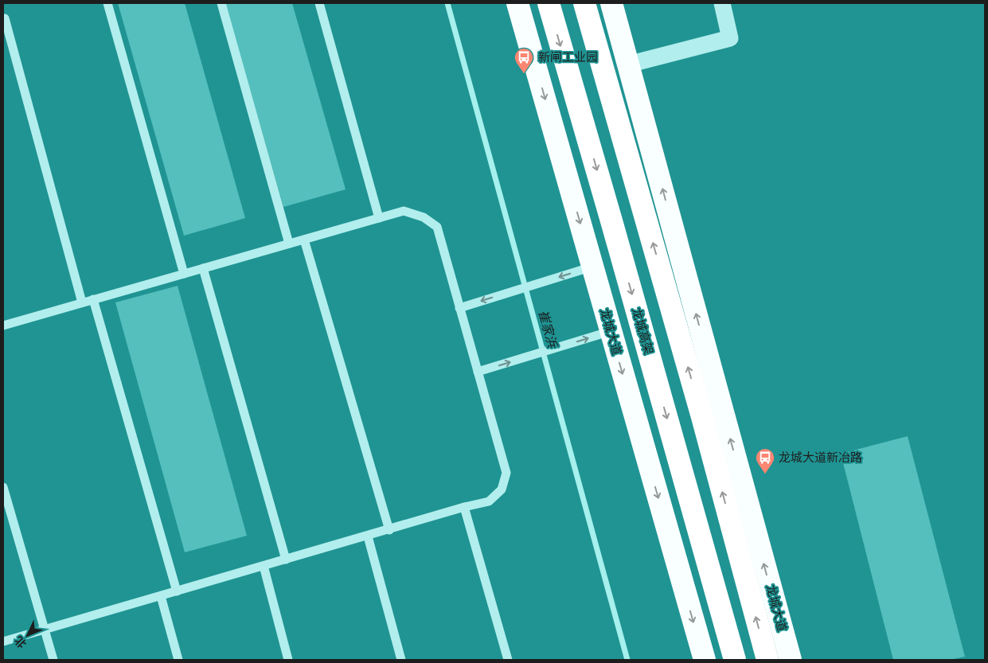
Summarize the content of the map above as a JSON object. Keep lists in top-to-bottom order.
{
  "streets": {
    "highway": ["龙城高架"],
    "main road": ["龙城大道"]
  },
  "water": ["崔家浜"],
  "places": {
    "bus stop": ["新闸工业园", "龙城大道新冶路"]
  },
  "north": "bottom left"
}
